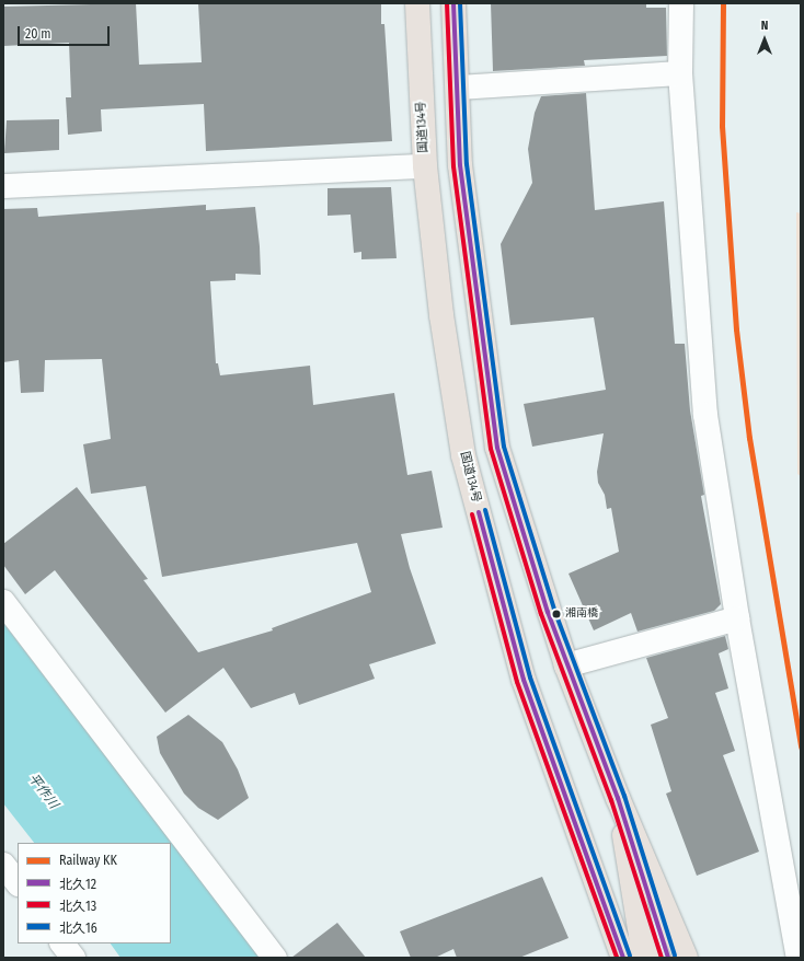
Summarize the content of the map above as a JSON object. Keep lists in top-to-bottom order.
{
  "streets": {
    "highway": ["国道134号"]
  },
  "water": ["平作川"],
  "places": ["湘南橋"],
  "lines": [
    "rail line KK",
    "transit line 北久12",
    "transit line 北久13",
    "transit line 北久16"
  ],
  "legend": [
    "Railway KK",
    "北久12",
    "北久13",
    "北久16"
  ],
  "scale_bar": "20 m",
  "north": "top"
}
